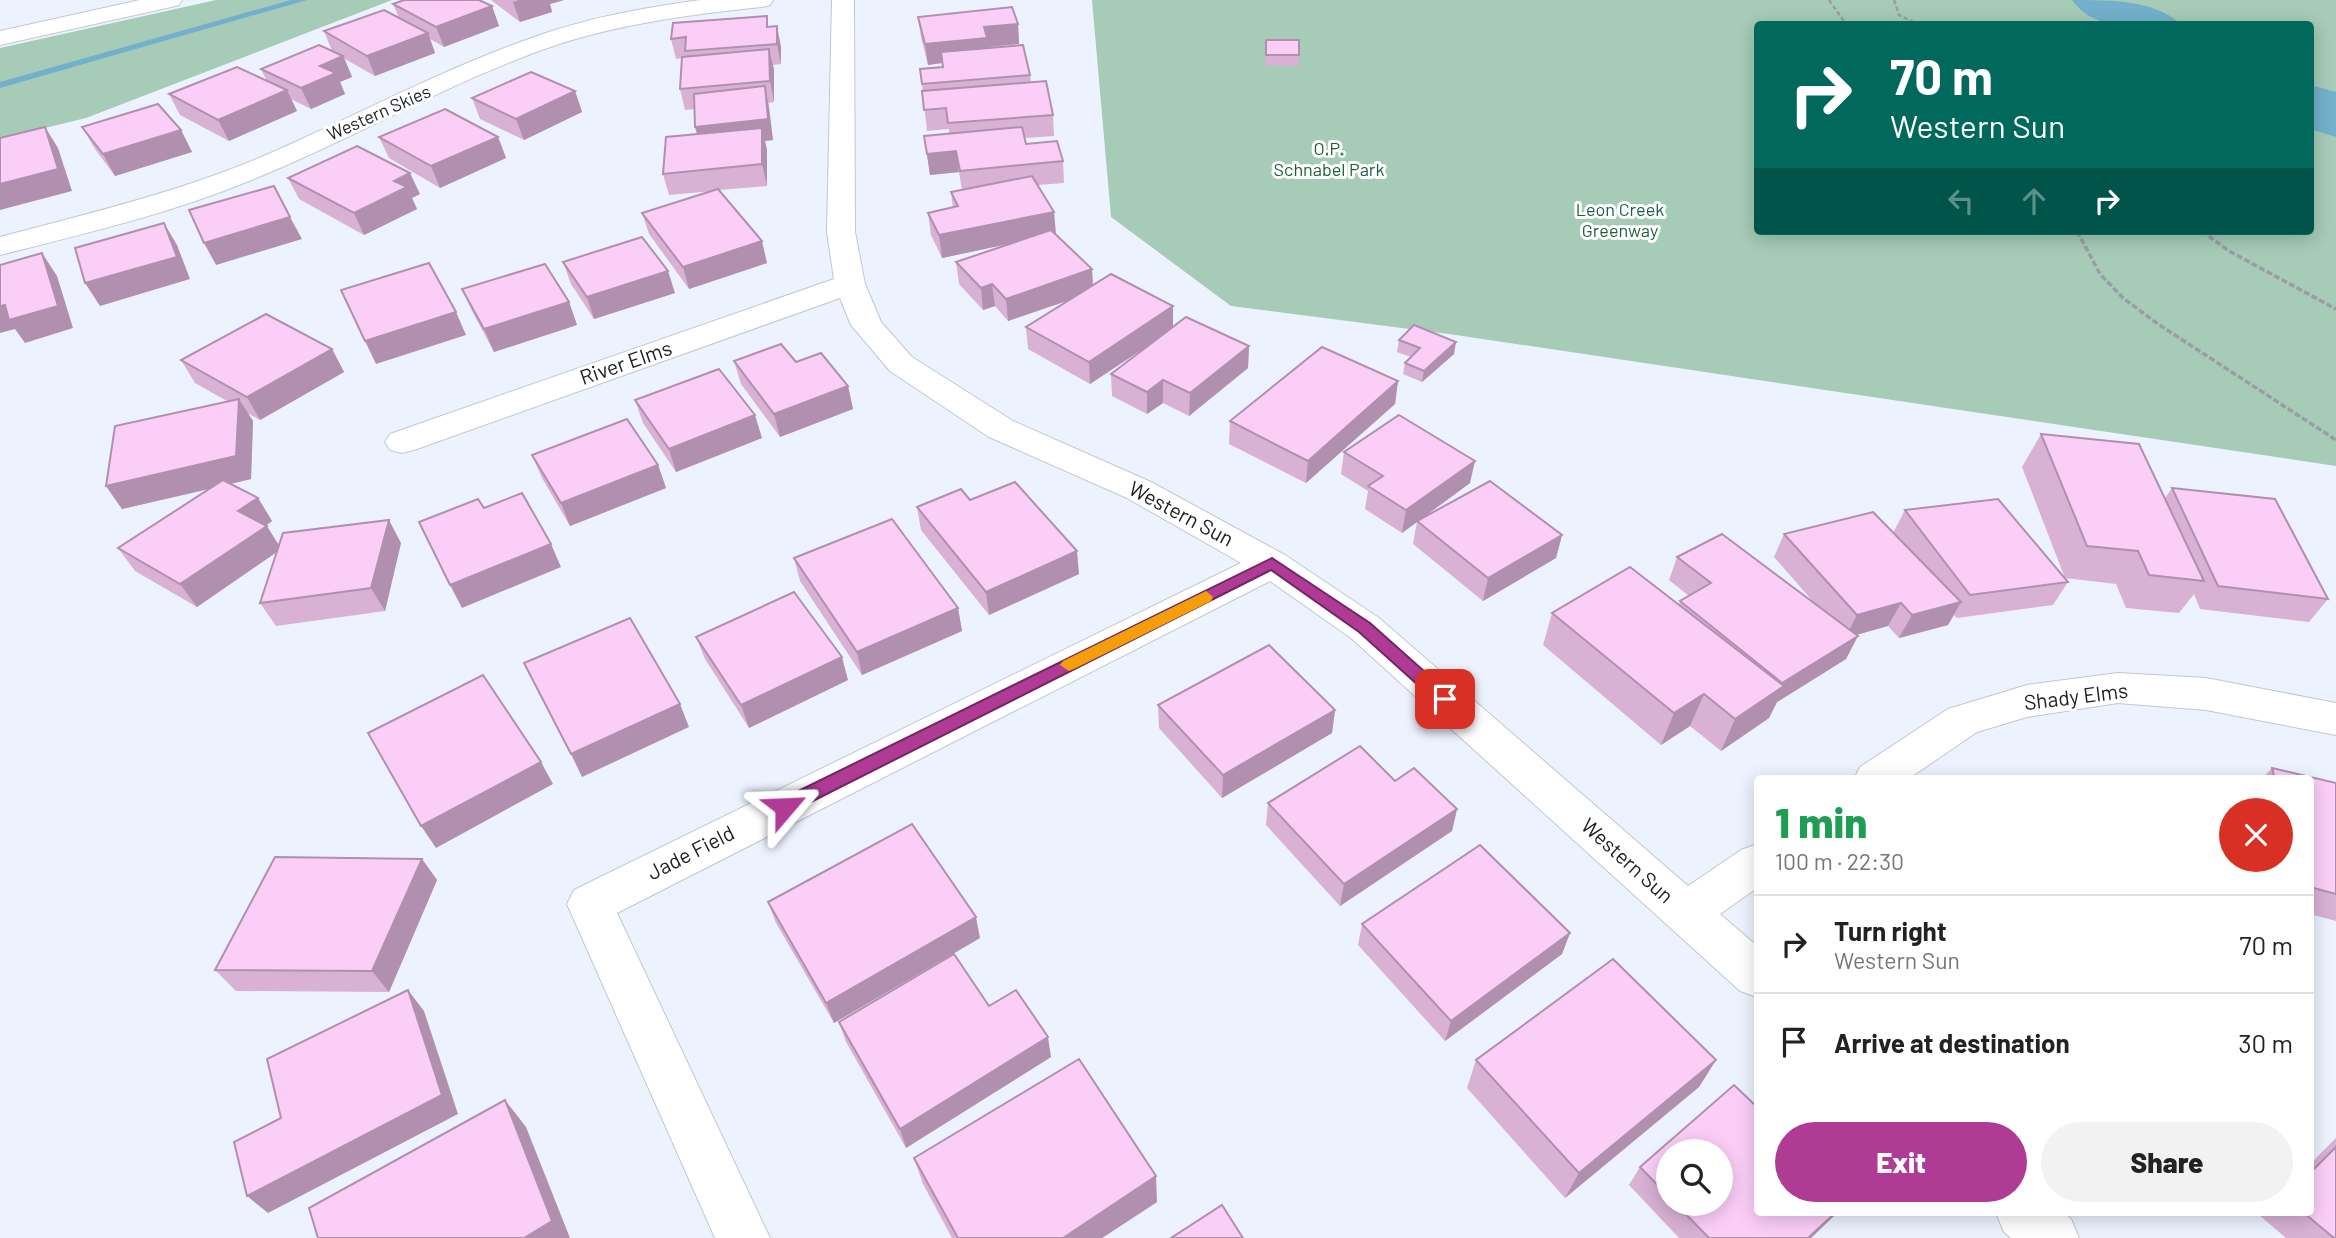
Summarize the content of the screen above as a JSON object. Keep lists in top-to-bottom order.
{
  "streets": {
    "street": [
      "Western Skies",
      "River Elms",
      "Western Sun",
      "Shady Elms",
      "Jade Field"
    ]
  },
  "crossings": [
    ["River Elms", "Western Sun"],
    ["Western Sun", "Jade Field"]
  ],
  "parks": ["O.P. Schnabel Park", "Leon Creek Greenway"],
  "page": {
    "turn": ["70 m", "Western Sun"],
    "heading": ["1 min", "100 m · 22:30"],
    "list": [
      {
        "name": "Turn right",
        "note": "Western Sun",
        "value": "70 m"
      },
      {
        "name": "Arrive at destination",
        "value": "30 m"
      }
    ],
    "buttons": ["Exit", "Share"]
  }
}
